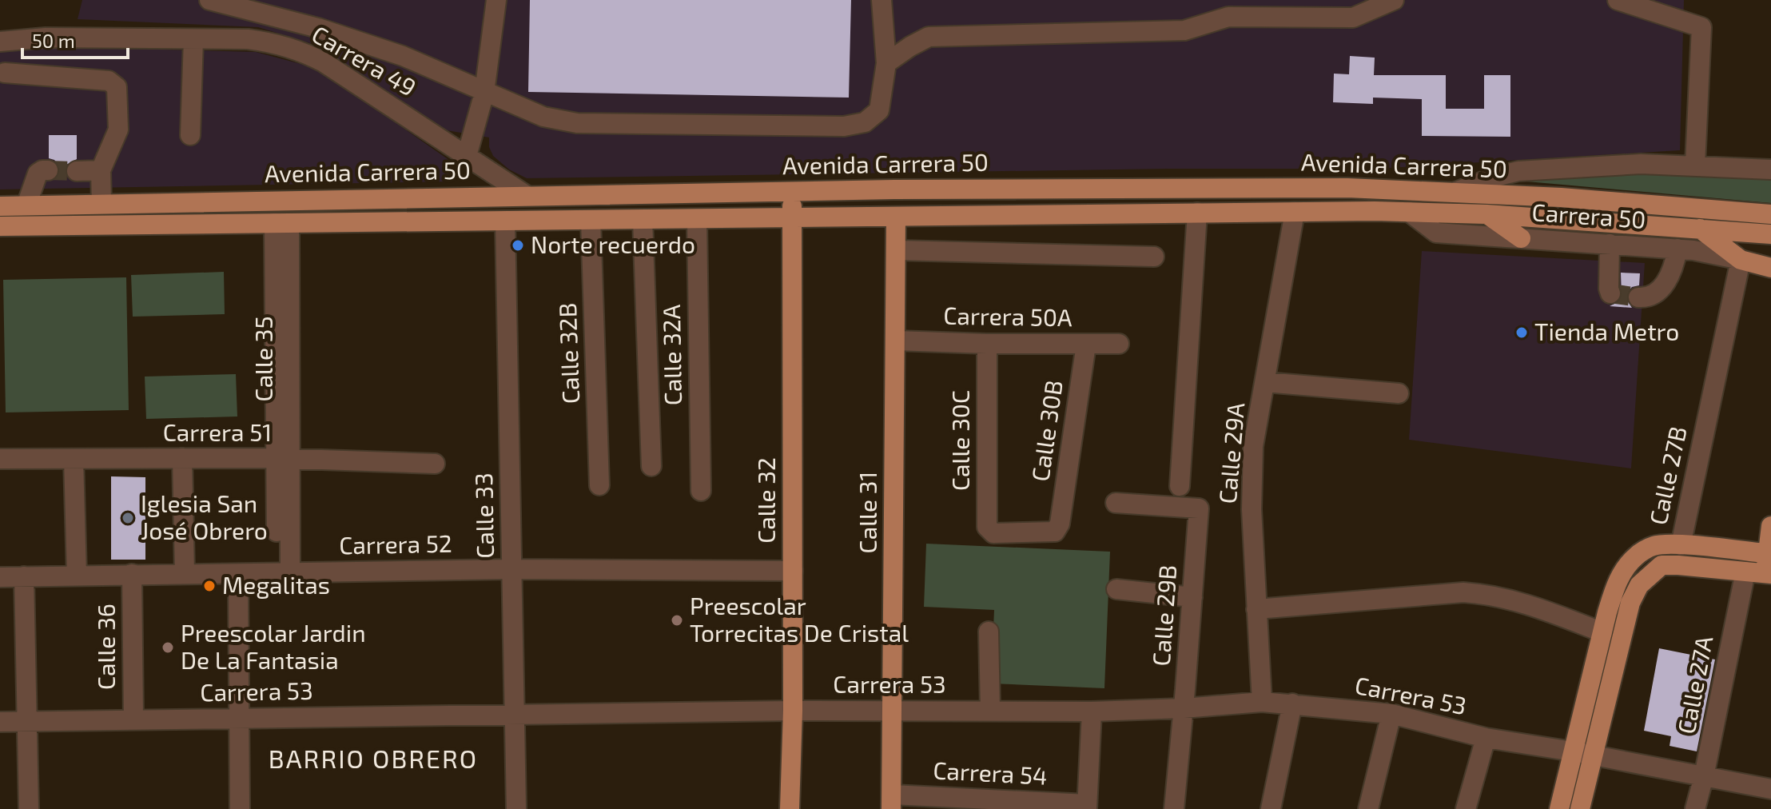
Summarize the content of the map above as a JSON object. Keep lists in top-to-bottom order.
{
  "streets": {
    "main road": [
      "Avenida Carrera 50",
      "Carrera 50",
      "Calle 27B",
      "Calle 32",
      "Calle 31"
    ],
    "street": [
      "Carrera 49",
      "Carrera 50A",
      "Calle 32B",
      "Calle 32A",
      "Calle 35",
      "Calle 30B",
      "Carrera 51",
      "Calle 30C",
      "Calle 29A",
      "Calle 33",
      "Carrera 52",
      "Calle 29B",
      "Calle 36",
      "Carrera 53",
      "Calle 27A",
      "Carrera 54"
    ]
  },
  "crossings": [
    ["Carrera 49", "Avenida Carrera 50"],
    ["Avenida Carrera 50", "Carrera 50"],
    ["Avenida Carrera 50", "Calle 32B"],
    ["Avenida Carrera 50", "Calle 32A"],
    ["Avenida Carrera 50", "Calle 35"],
    ["Avenida Carrera 50", "Calle 29A"],
    ["Avenida Carrera 50", "Calle 32"],
    ["Avenida Carrera 50", "Calle 31"],
    ["Avenida Carrera 50", "Calle 33"],
    ["Carrera 50", "Calle 27B"],
    ["Carrera 50A", "Calle 30B"],
    ["Carrera 50A", "Calle 30C"],
    ["Carrera 50A", "Calle 31"],
    ["Calle 35", "Carrera 51"],
    ["Calle 35", "Carrera 52"],
    ["Calle 30B", "Calle 30C"],
    ["Carrera 51", "Calle 36"],
    ["Calle 29A", "Carrera 53"],
    ["Calle 27B", "Carrera 53"],
    ["Calle 32", "Carrera 52"],
    ["Calle 32", "Carrera 53"],
    ["Calle 31", "Carrera 53"],
    ["Calle 31", "Carrera 54"],
    ["Calle 33", "Carrera 52"],
    ["Calle 33", "Carrera 53"],
    ["Carrera 52", "Calle 36"],
    ["Calle 29B", "Carrera 53"],
    ["Calle 36", "Carrera 53"],
    ["Carrera 53", "Calle 27A"]
  ],
  "districts": ["BARRIO OBRERO"],
  "places": [
    "Norte recuerdo",
    "Tienda Metro",
    "Iglesia San José Obrero",
    "Megalitas",
    "Preescolar Torrecitas De Cristal",
    "Preescolar Jardin De La Fantasia"
  ],
  "scale_bar": "50 m"
}
